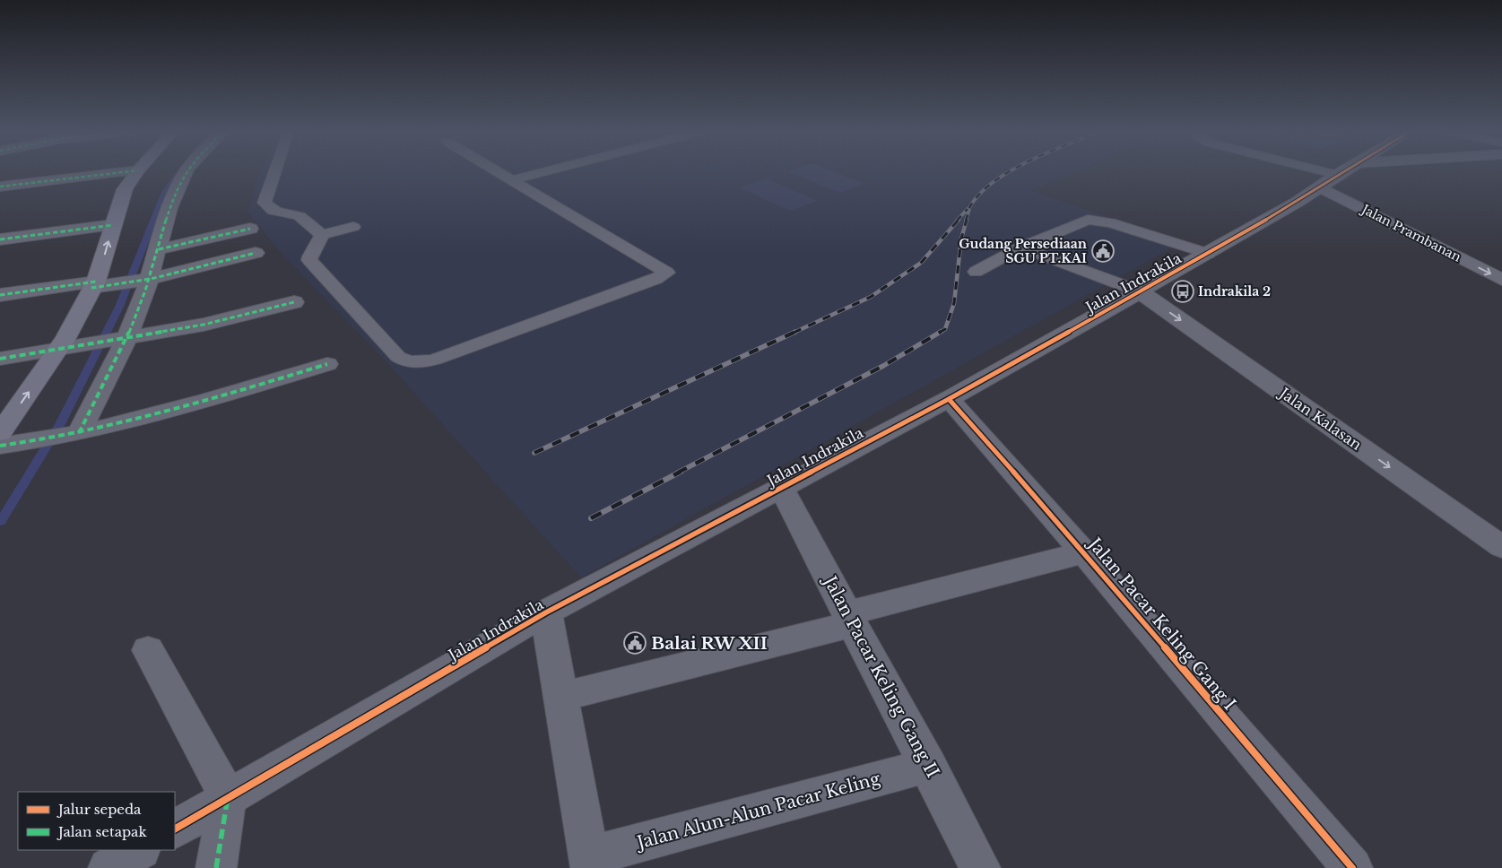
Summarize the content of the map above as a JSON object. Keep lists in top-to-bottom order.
{
  "streets": {
    "street": [
      "Jalan Prambanan",
      "Jalan Indrakila",
      "Jalan Kalasan",
      "Jalan Pacar Keling Gang I",
      "Jalan Pacar Keling Gang II",
      "Jalan Alun-Alun Pacar Keling"
    ]
  },
  "crossings": [
    ["Jalan Prambanan", "Jalan Indrakila"],
    ["Jalan Indrakila", "Jalan Kalasan"],
    ["Jalan Indrakila", "Jalan Pacar Keling Gang I"],
    ["Jalan Indrakila", "Jalan Pacar Keling Gang II"],
    ["Jalan Pacar Keling Gang II", "Jalan Alun-Alun Pacar Keling"]
  ],
  "one_way": ["Jalan Prambanan", "Jalan Kalasan"],
  "places": {
    "public building": ["Gudang Persediaan SGU PT.KAI", "Balai RW XII"],
    "bus stop": ["Indrakila 2"]
  },
  "legend": ["Jalur sepeda", "Jalan setapak"]
}
